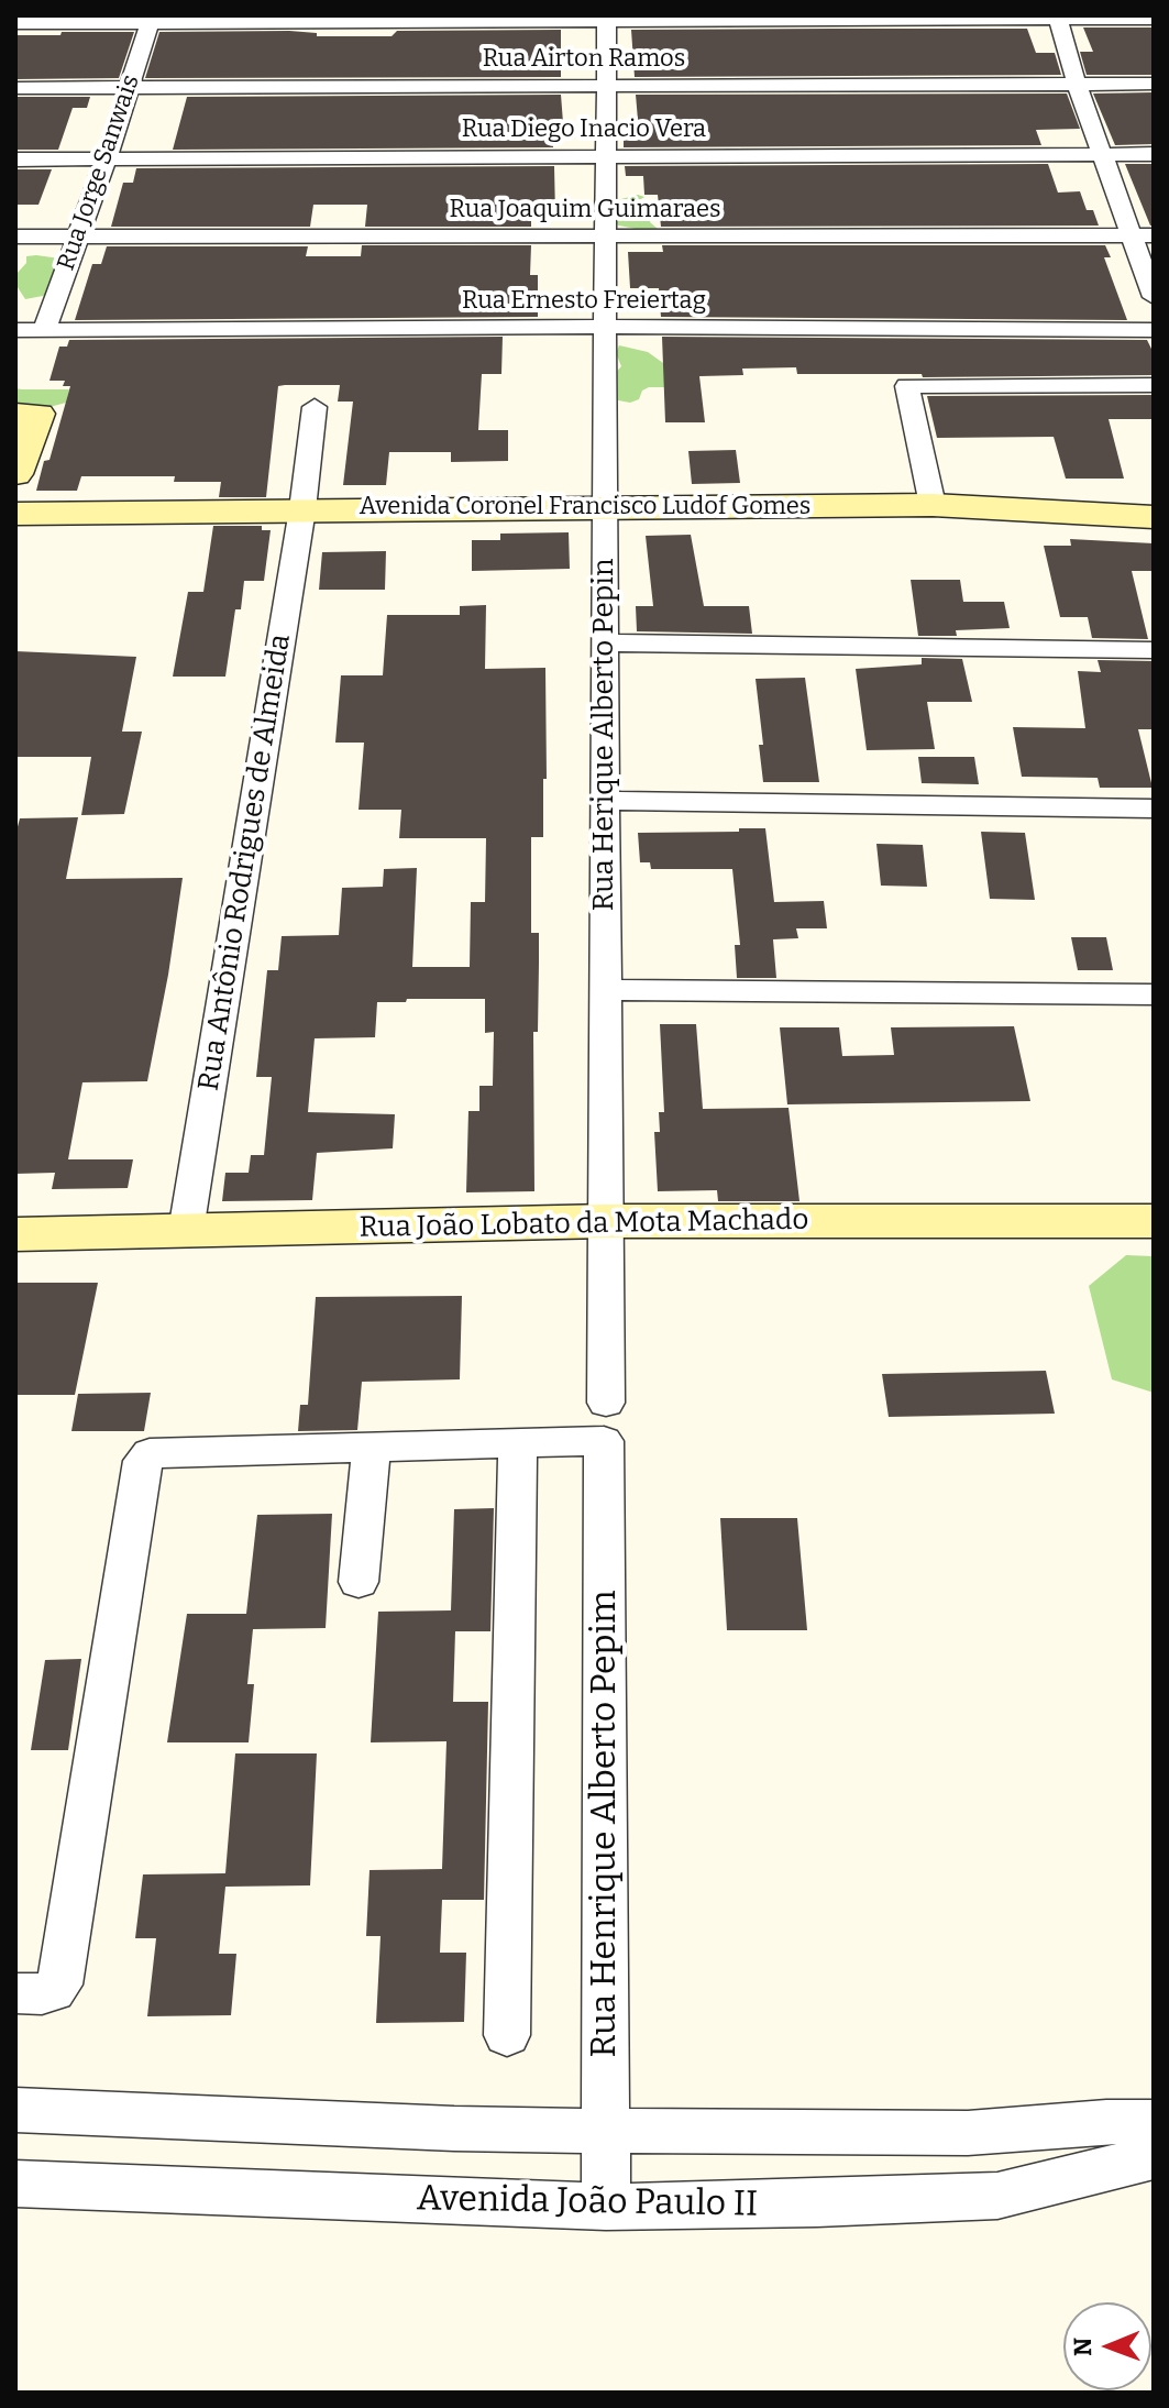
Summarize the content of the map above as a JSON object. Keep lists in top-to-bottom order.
{
  "streets": {
    "street": [
      "Rua Airton Ramos",
      "Rua Diego Inacio Vera",
      "Rua Jorge Sanwais",
      "Rua Joaquim Guimaraes",
      "Rua Ernesto Freiertag",
      "Avenida Coronel Francisco Ludof Gomes",
      "Rua Herique Alberto Pepin",
      "Rua Antônio Rodrigues de Almeida",
      "Rua João Lobato da Mota Machado",
      "Rua Henrique Alberto Pepim",
      "Avenida João Paulo II"
    ]
  },
  "crossings": [
    ["Rua Airton Ramos", "Rua Jorge Sanwais"],
    ["Rua Airton Ramos", "Rua Herique Alberto Pepin"],
    ["Rua Diego Inacio Vera", "Rua Jorge Sanwais"],
    ["Rua Diego Inacio Vera", "Rua Herique Alberto Pepin"],
    ["Rua Jorge Sanwais", "Rua Joaquim Guimaraes"],
    ["Rua Jorge Sanwais", "Rua Ernesto Freiertag"],
    ["Rua Joaquim Guimaraes", "Rua Herique Alberto Pepin"],
    ["Rua Ernesto Freiertag", "Rua Herique Alberto Pepin"],
    ["Avenida Coronel Francisco Ludof Gomes", "Rua Herique Alberto Pepin"],
    ["Avenida Coronel Francisco Ludof Gomes", "Rua Antônio Rodrigues de Almeida"],
    ["Rua Herique Alberto Pepin", "Rua João Lobato da Mota Machado"],
    ["Rua Herique Alberto Pepin", "Rua Henrique Alberto Pepim"],
    ["Rua Antônio Rodrigues de Almeida", "Rua João Lobato da Mota Machado"],
    ["Rua Henrique Alberto Pepim", "Avenida João Paulo II"]
  ],
  "north": "left"
}
